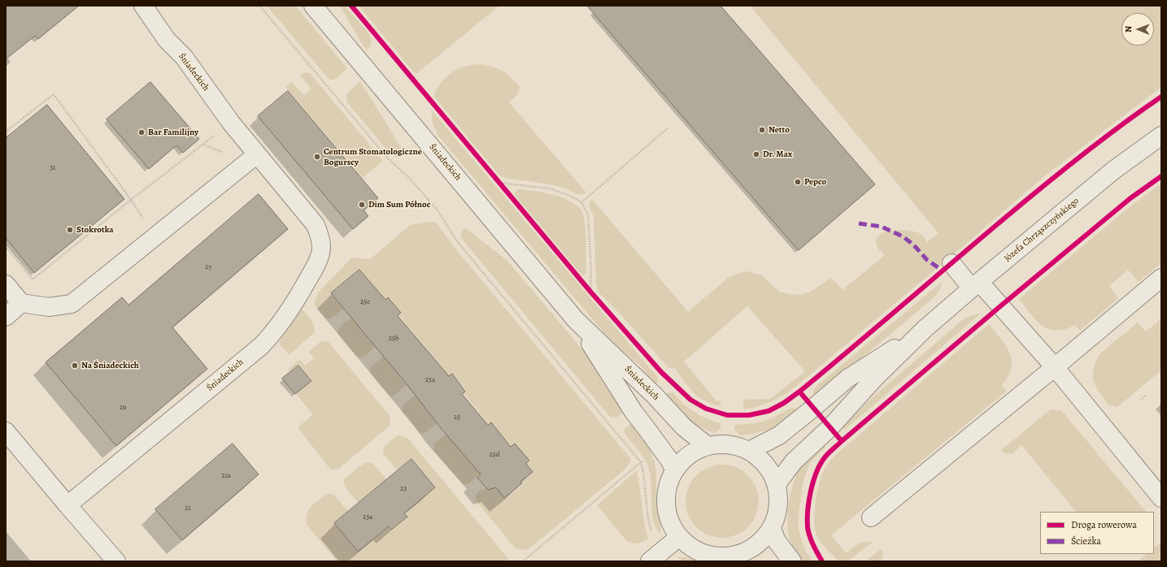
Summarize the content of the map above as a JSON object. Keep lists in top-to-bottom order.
{
  "streets": {
    "street": ["Śniadeckich", "Józefa Chrząszczyńskiego"]
  },
  "crossings": [
    ["Śniadeckich", "Józefa Chrząszczyńskiego"]
  ],
  "places": [
    "Netto",
    "Bar Familijny",
    "Dr. Max",
    "Centrum Stomatologiczne Bogurscy",
    "Pepco",
    "Dim Sum Północ",
    "Stokrotka",
    "Na Śniadeckich"
  ],
  "house_numbers": [
    "31",
    "27",
    "25c",
    "25b",
    "25a",
    "29",
    "25",
    "25d",
    "21a",
    "23",
    "21",
    "23a"
  ],
  "legend": ["Droga rowerowa", "Ścieżka"],
  "north": "left"
}
